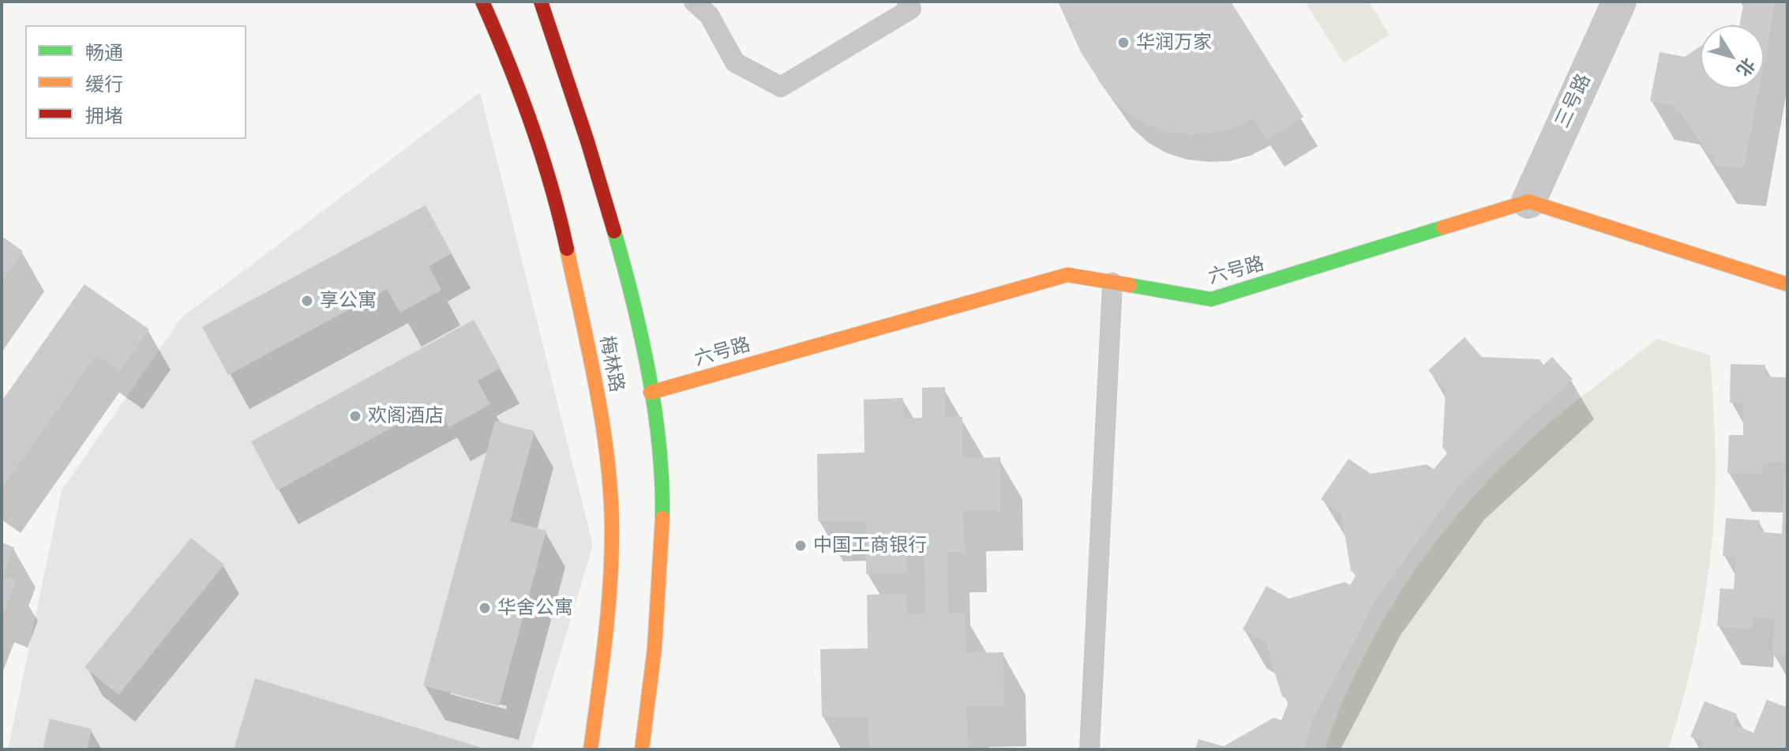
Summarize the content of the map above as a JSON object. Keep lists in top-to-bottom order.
{
  "streets": {
    "main road": ["六号路", "梅林路"],
    "street": ["三号路"]
  },
  "crossings": [
    ["三号路", "六号路"],
    ["六号路", "梅林路"]
  ],
  "places": [
    "华润万家",
    "享公寓",
    "欢阁酒店",
    "中国工商银行",
    "华舍公寓"
  ],
  "legend": ["畅通", "缓行", "拥堵"],
  "north": "bottom right"
}
